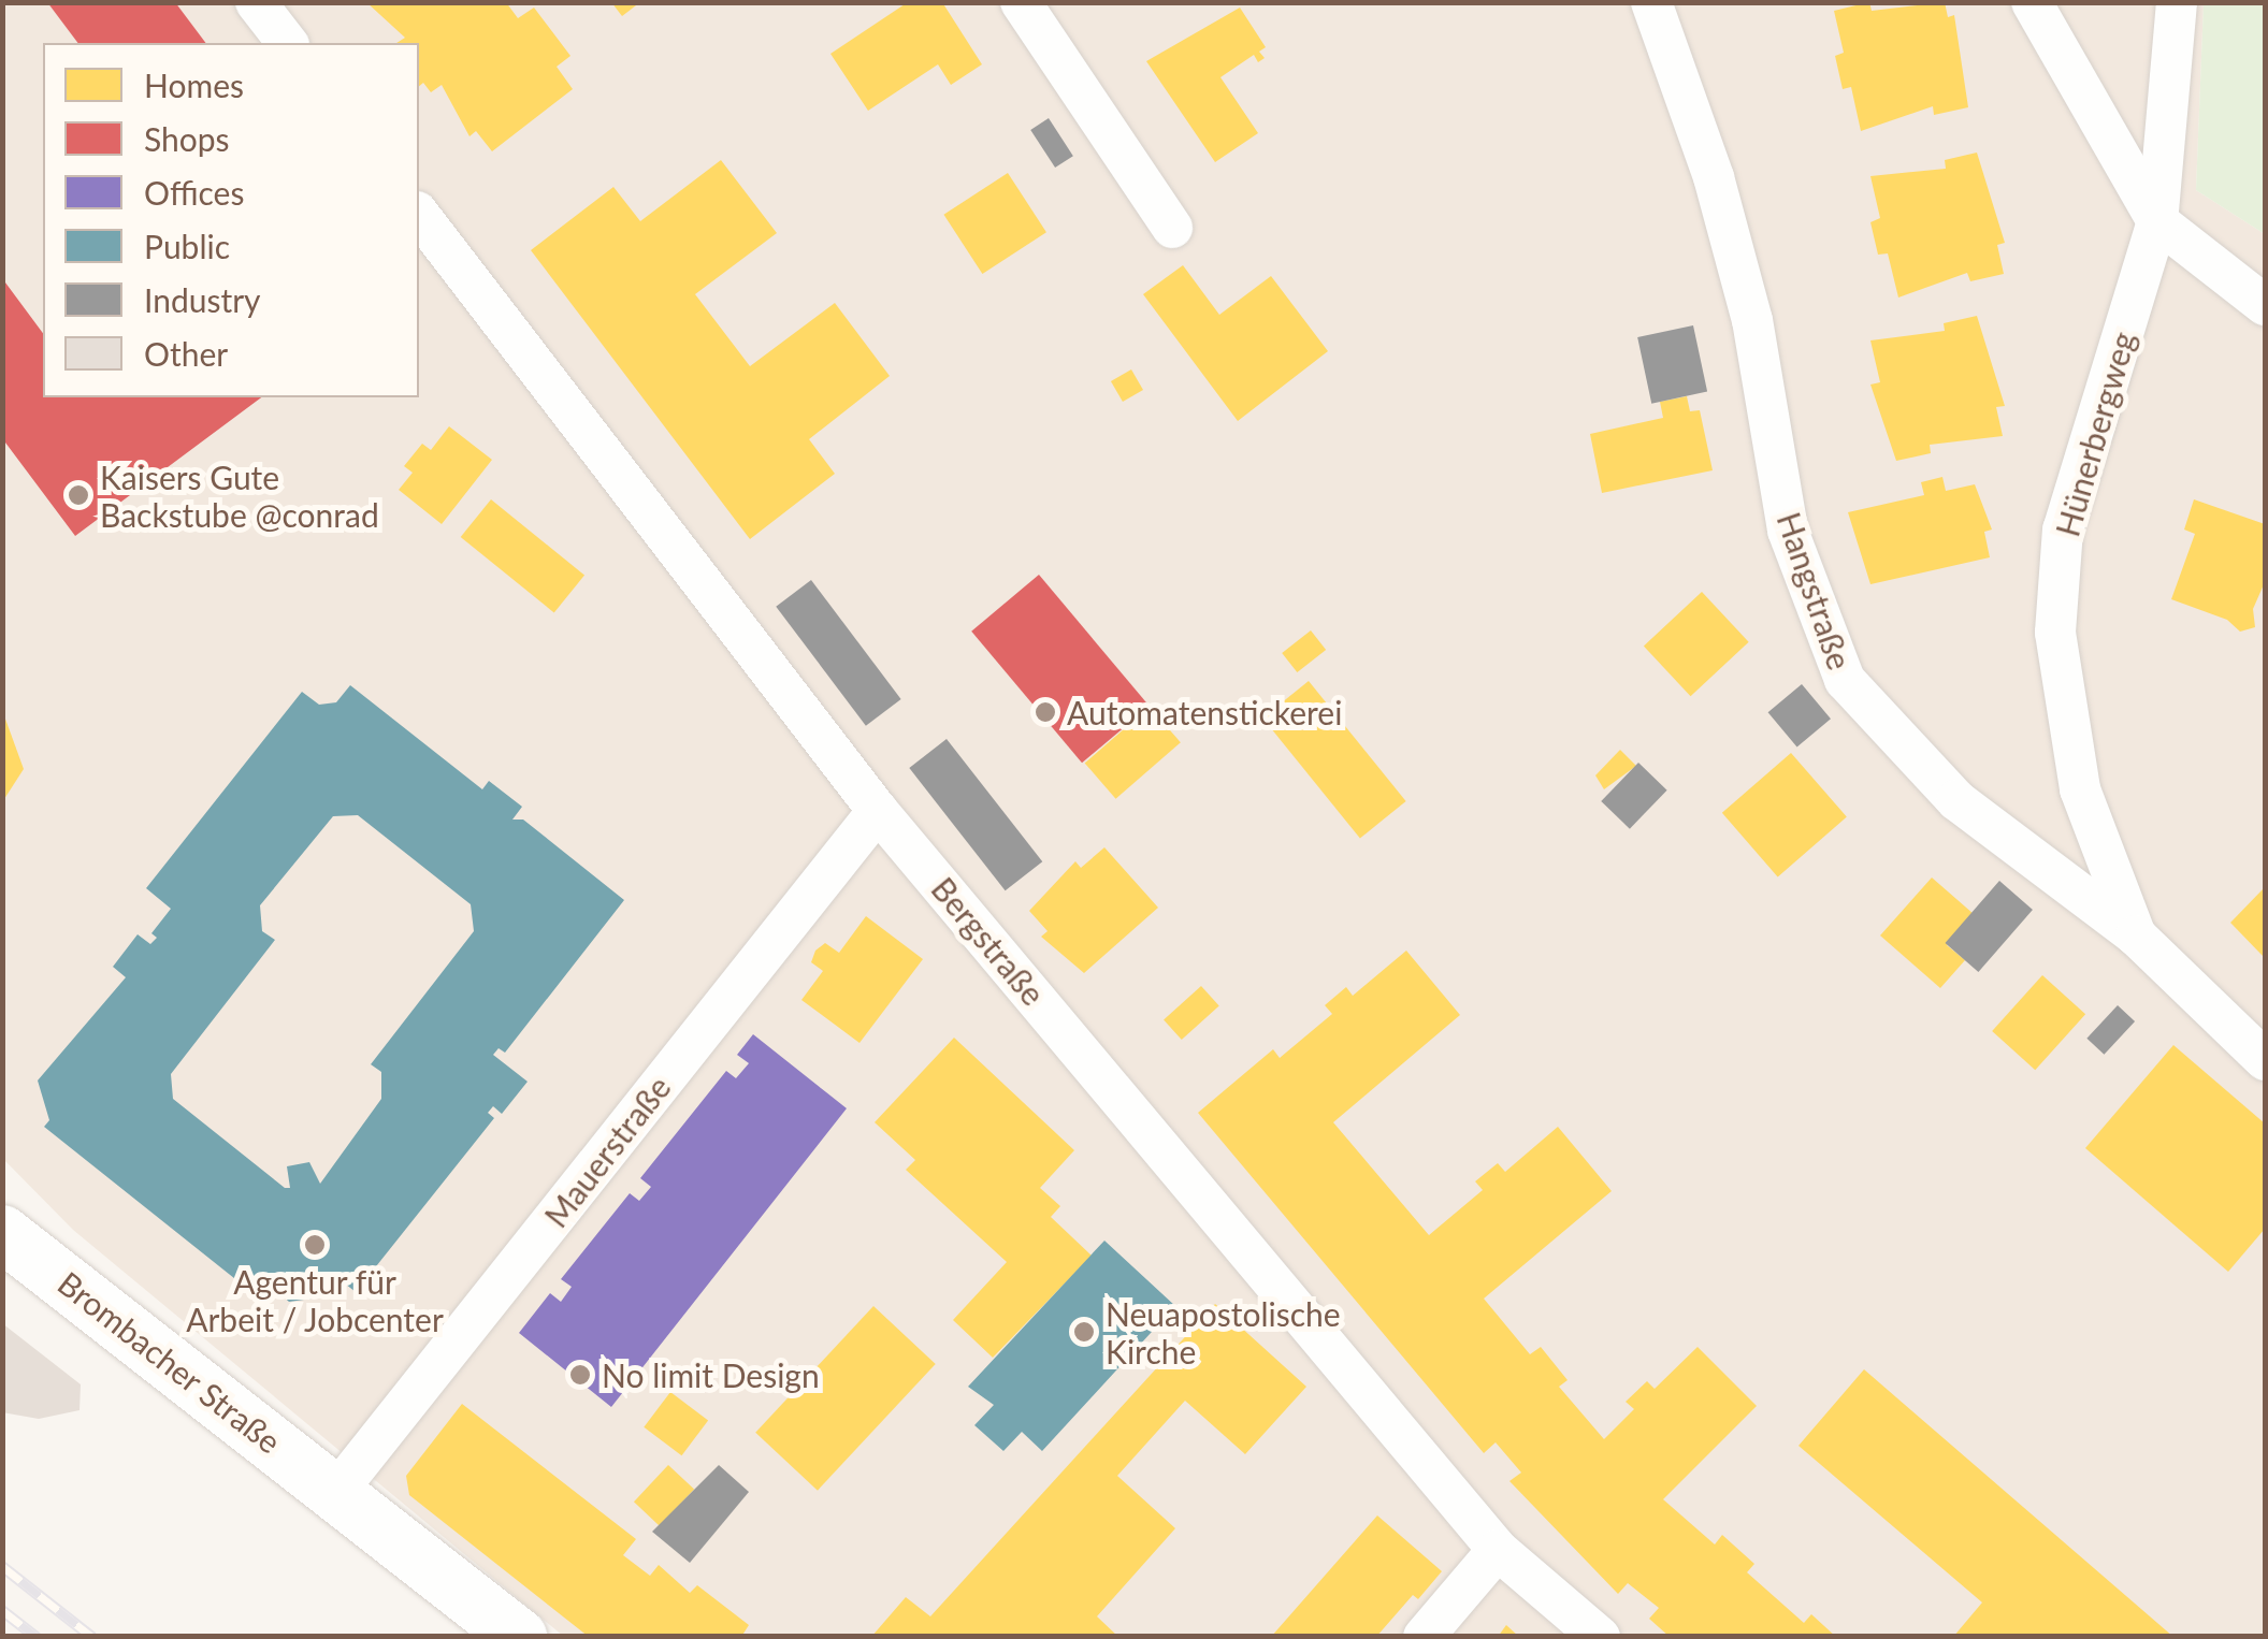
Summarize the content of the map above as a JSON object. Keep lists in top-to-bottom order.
{
  "streets": {
    "main road": ["Brombacher Straße"],
    "street": [
      "Hünerbergweg",
      "Hangstraße",
      "Bergstraße",
      "Mauerstraße"
    ]
  },
  "crossings": [
    ["Hünerbergweg", "Hangstraße"],
    ["Bergstraße", "Mauerstraße"],
    ["Mauerstraße", "Brombacher Straße"]
  ],
  "places": [
    "Kaisers Gute Backstube @conrad",
    "Automatenstickerei",
    "Agentur für Arbeit / Jobcenter",
    "Neuapostolische Kirche",
    "No limit Design"
  ],
  "legend": [
    "Homes",
    "Shops",
    "Offices",
    "Public",
    "Industry",
    "Other"
  ]
}
